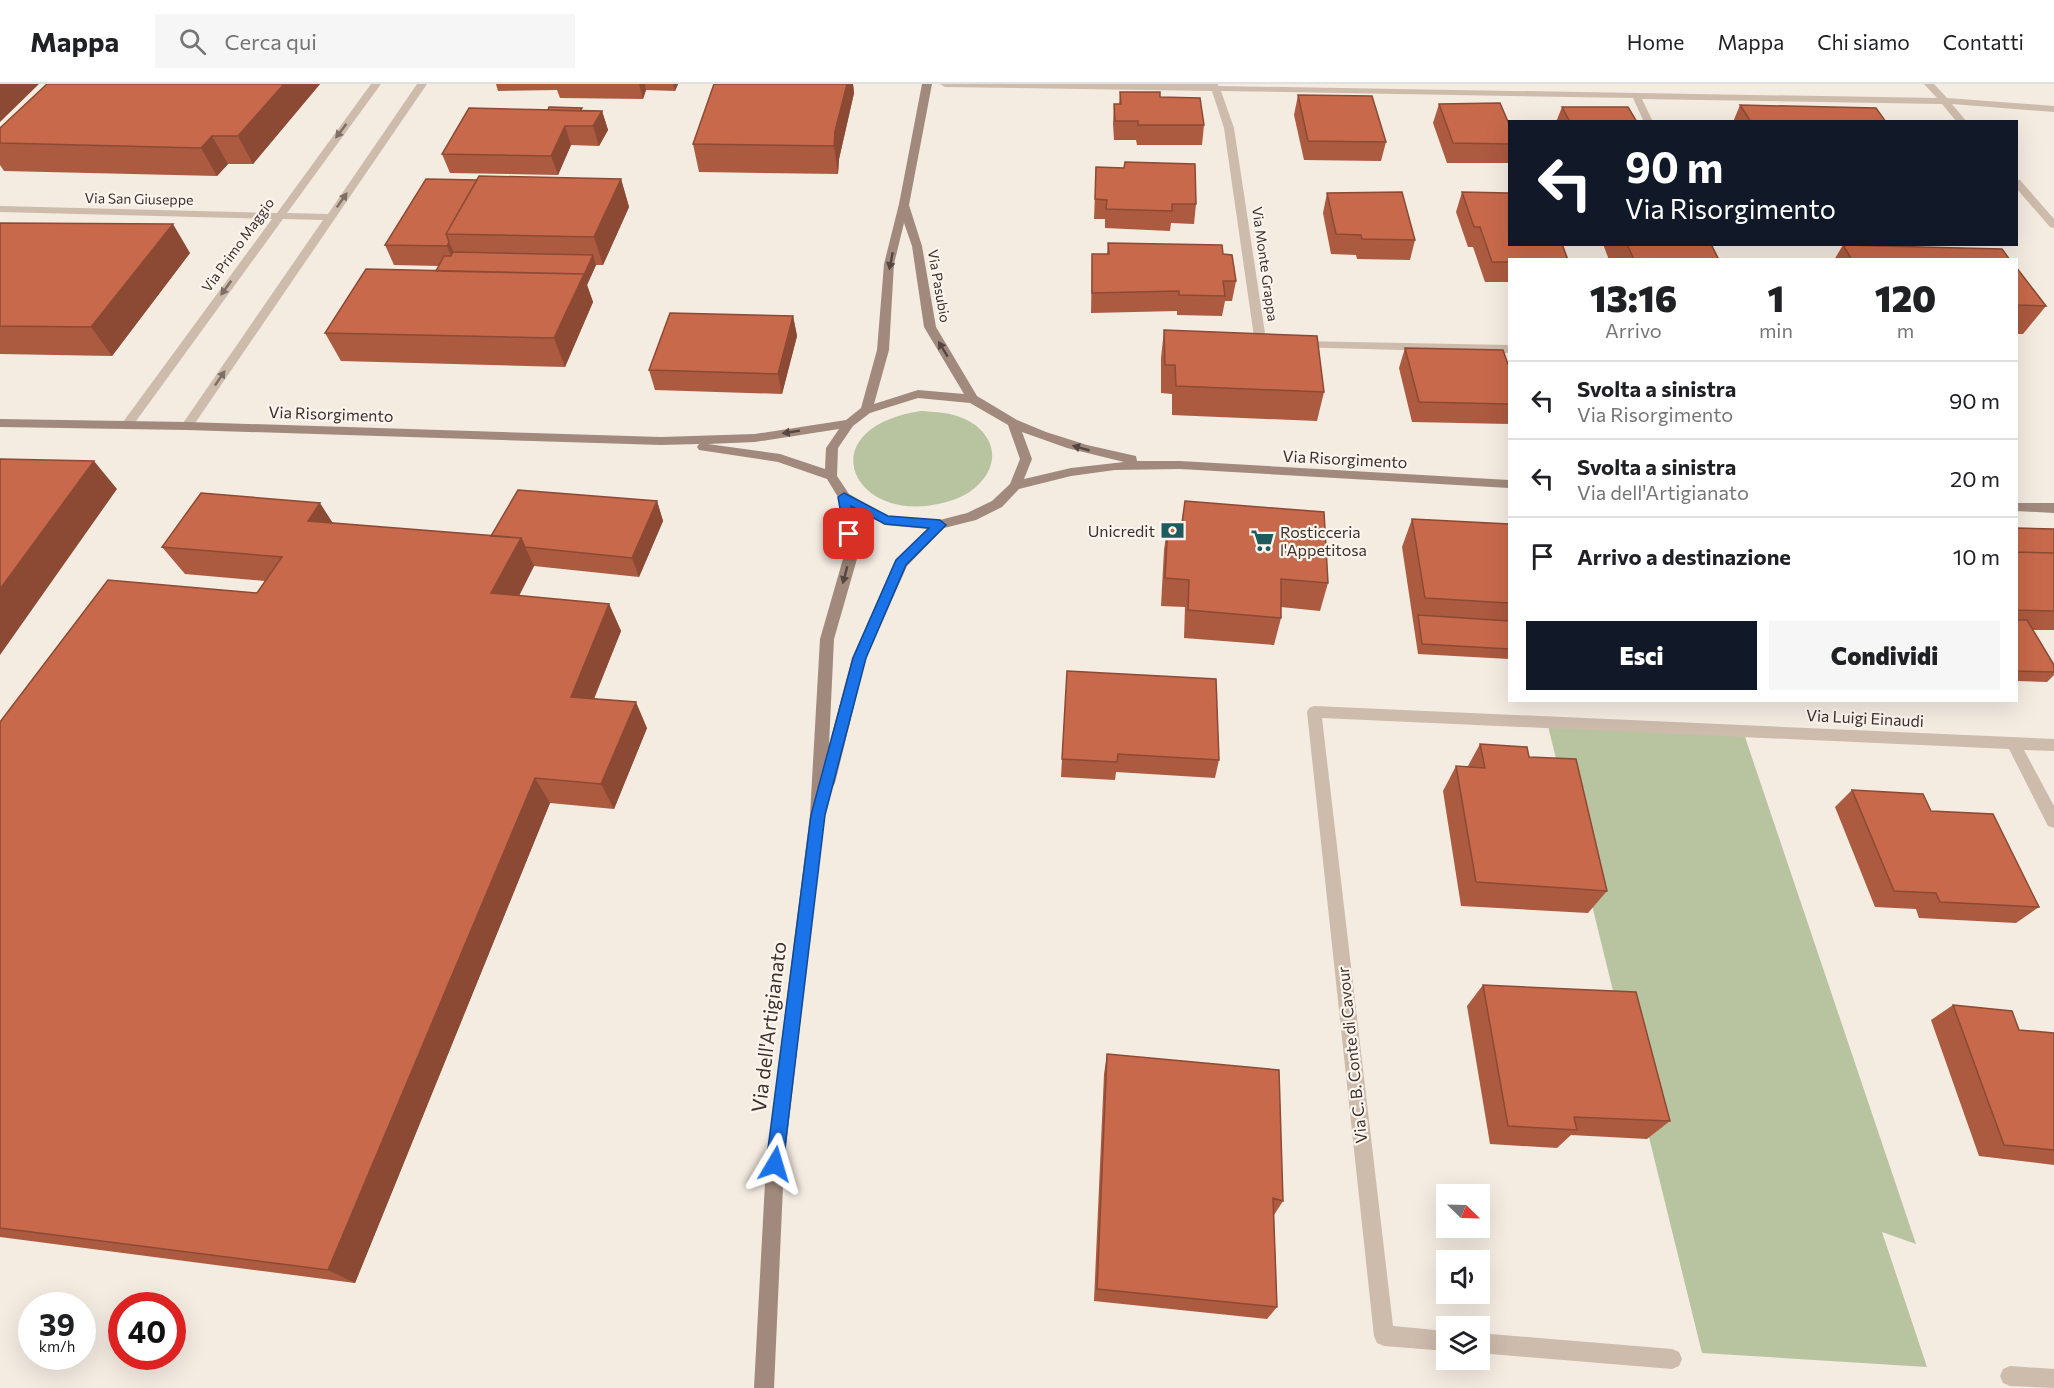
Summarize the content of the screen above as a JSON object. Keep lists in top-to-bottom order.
{
  "streets": {
    "street": [
      "Via San Giuseppe",
      "Via Primo Maggio",
      "Via Monte Grappa",
      "Via Pasubio",
      "Via Risorgimento",
      "Via Luigi Einaudi",
      "Via dell'Artigianato",
      "Via C. B. Conte di Cavour"
    ]
  },
  "crossings": [
    ["Via San Giuseppe", "Via Primo Maggio"],
    ["Via Primo Maggio", "Via Risorgimento"],
    ["Via Pasubio", "Via Risorgimento"],
    ["Via Pasubio", "Via dell'Artigianato"],
    ["Via Risorgimento", "Via dell'Artigianato"],
    ["Via Luigi Einaudi", "Via C. B. Conte di Cavour"]
  ],
  "places": {
    "bank": ["Unicredit"],
    "supermarket": ["Rosticceria l'Appetitosa"]
  },
  "north": "bottom right",
  "page": {
    "header": "Mappa",
    "search": "Cerca qui",
    "nav": [
      "Home",
      "Mappa",
      "Chi siamo",
      "Contatti"
    ],
    "turn": ["90 m", "Via Risorgimento"],
    "eta": [
      "13:16",
      "Arrivo",
      "1",
      "min",
      "120",
      "m"
    ],
    "list": [
      {
        "name": "Svolta a sinistra",
        "note": "Via Risorgimento",
        "value": "90 m"
      },
      {
        "name": "Svolta a sinistra",
        "note": "Via dell'Artigianato",
        "value": "20 m"
      },
      {
        "name": "Arrivo a destinazione",
        "value": "10 m"
      }
    ],
    "buttons": ["Esci", "Condividi"],
    "speed": "39 km/h",
    "limit": "40"
  }
}
